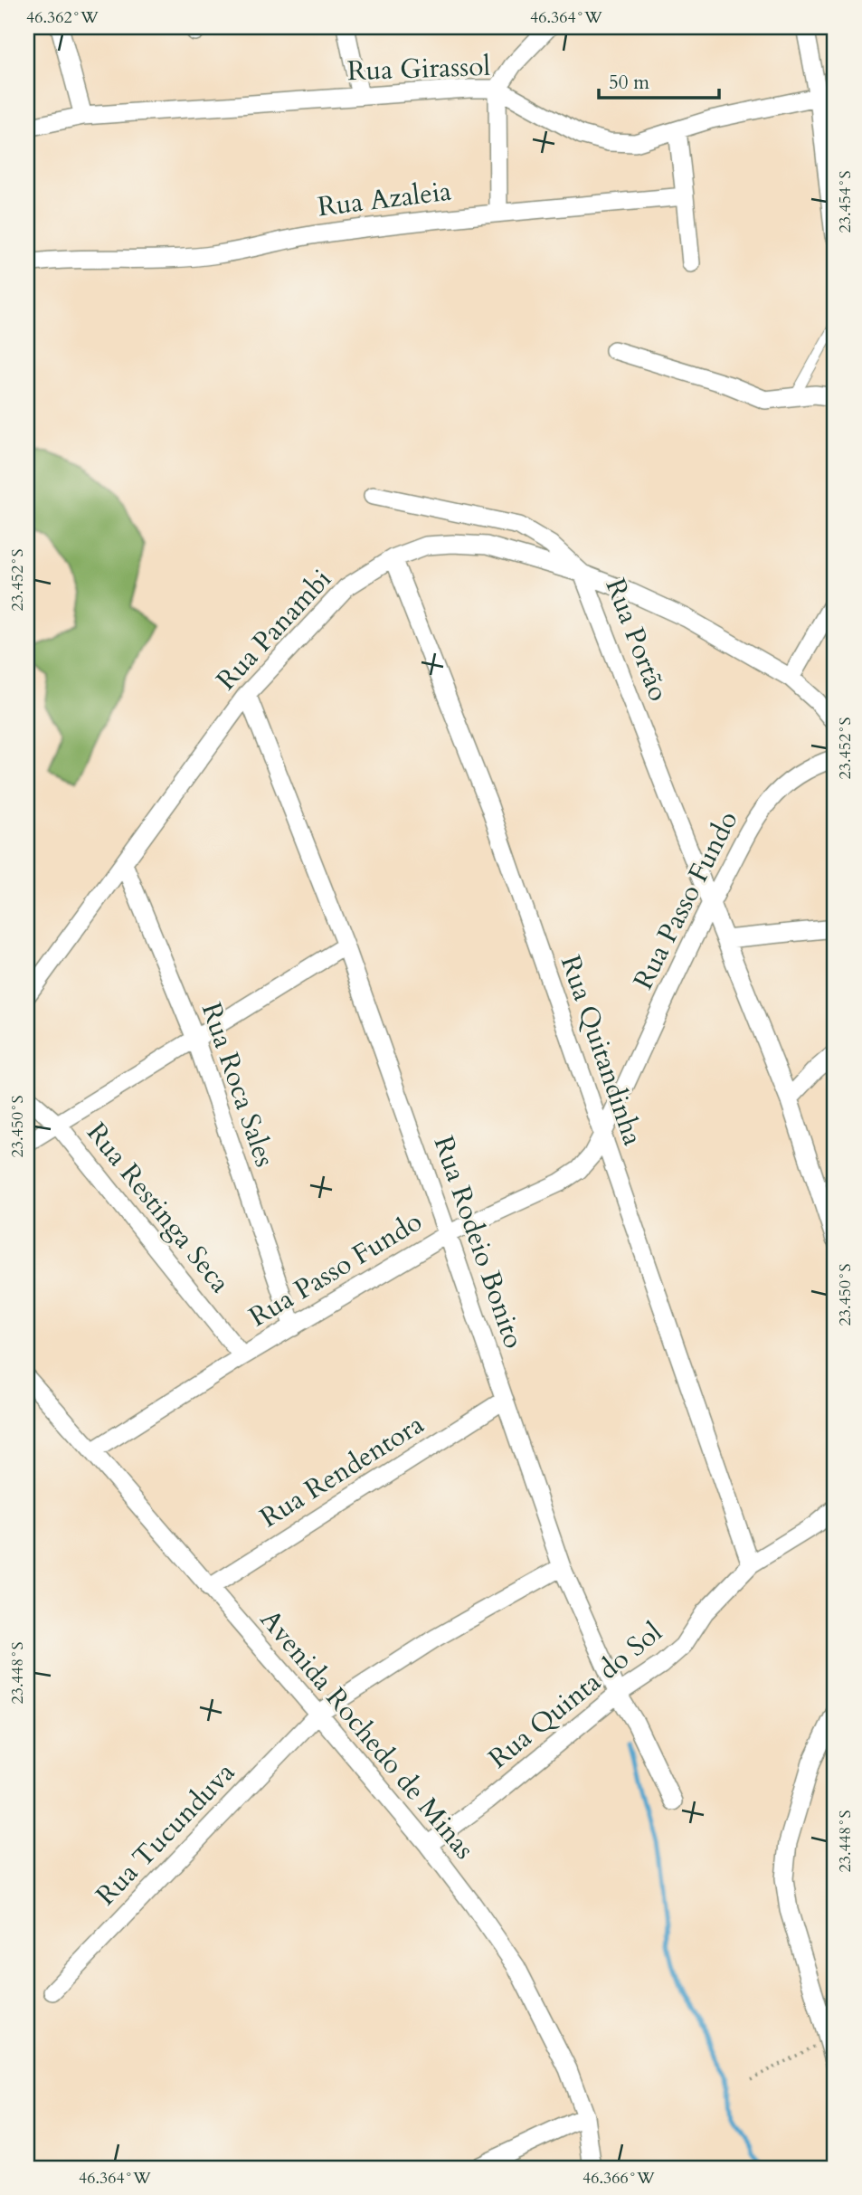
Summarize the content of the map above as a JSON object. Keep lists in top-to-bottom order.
{
  "streets": {
    "street": [
      "Rua Girassol",
      "Rua Azaleia",
      "Rua Panambi",
      "Rua Portão",
      "Rua Passo Fundo",
      "Rua Quitandinha",
      "Rua Roca Sales",
      "Rua Restinga Seca",
      "Rua Rodeio Bonito",
      "Rua Rendentora",
      "Rua Quinta do Sol",
      "Avenida Rochedo de Minas",
      "Rua Tucunduva"
    ]
  },
  "crossings": [
    ["Rua Panambi", "Rua Portão"],
    ["Rua Panambi", "Rua Quitandinha"],
    ["Rua Panambi", "Rua Roca Sales"],
    ["Rua Panambi", "Rua Rodeio Bonito"],
    ["Rua Portão", "Rua Passo Fundo"],
    ["Rua Passo Fundo", "Rua Quitandinha"],
    ["Rua Passo Fundo", "Rua Roca Sales"],
    ["Rua Passo Fundo", "Rua Restinga Seca"],
    ["Rua Passo Fundo", "Rua Rodeio Bonito"],
    ["Rua Passo Fundo", "Avenida Rochedo de Minas"],
    ["Rua Quitandinha", "Rua Quinta do Sol"],
    ["Rua Rodeio Bonito", "Rua Rendentora"],
    ["Rua Rodeio Bonito", "Rua Quinta do Sol"],
    ["Rua Rodeio Bonito", "Rua Tucunduva"],
    ["Rua Rendentora", "Avenida Rochedo de Minas"],
    ["Rua Quinta do Sol", "Avenida Rochedo de Minas"],
    ["Avenida Rochedo de Minas", "Rua Tucunduva"]
  ],
  "scale_bar": "50 m",
  "coordinates": [
    "46.362°W",
    "46.364°W",
    "23.454°S",
    "23.452°S",
    "23.450°S",
    "23.448°S",
    "46.366°W"
  ]
}
